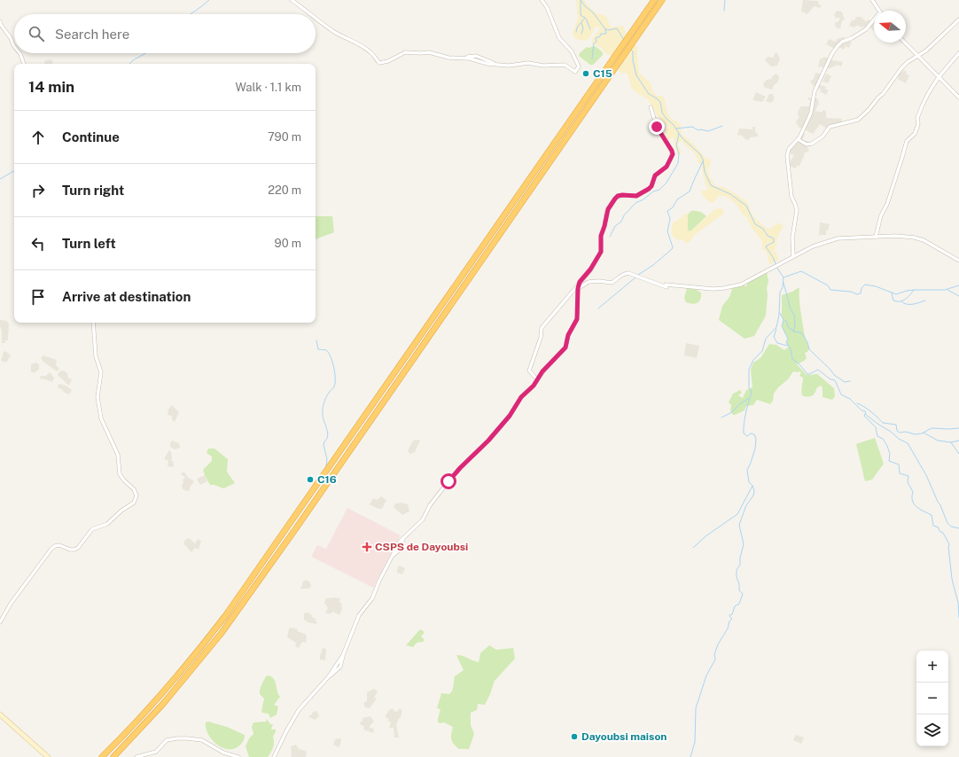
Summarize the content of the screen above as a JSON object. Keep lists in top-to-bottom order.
{
  "places": {
    "other": ["C15", "C16", "Dayoubsi maison"],
    "health": ["CSPS de Dayoubsi"]
  },
  "north": "left",
  "page": {
    "search": "Search here",
    "heading": ["14 min", "Walk · 1.1 km"],
    "list": [
      ["Continue", "790 m"],
      ["Turn right", "220 m"],
      ["Turn left", "90 m"],
      "Arrive at destination"
    ],
    "map_buttons": ["+", "−"]
  }
}
